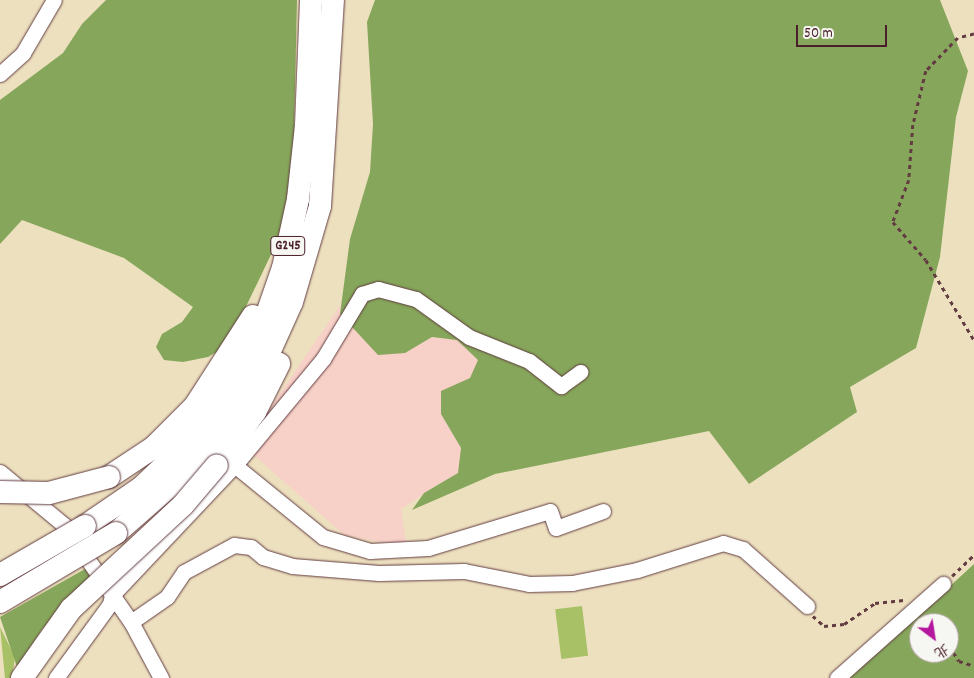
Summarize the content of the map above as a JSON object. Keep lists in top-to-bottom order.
{
  "streets": {
    "highway": ["G245"]
  },
  "scale_bar": "50 m",
  "north": "bottom right"
}
